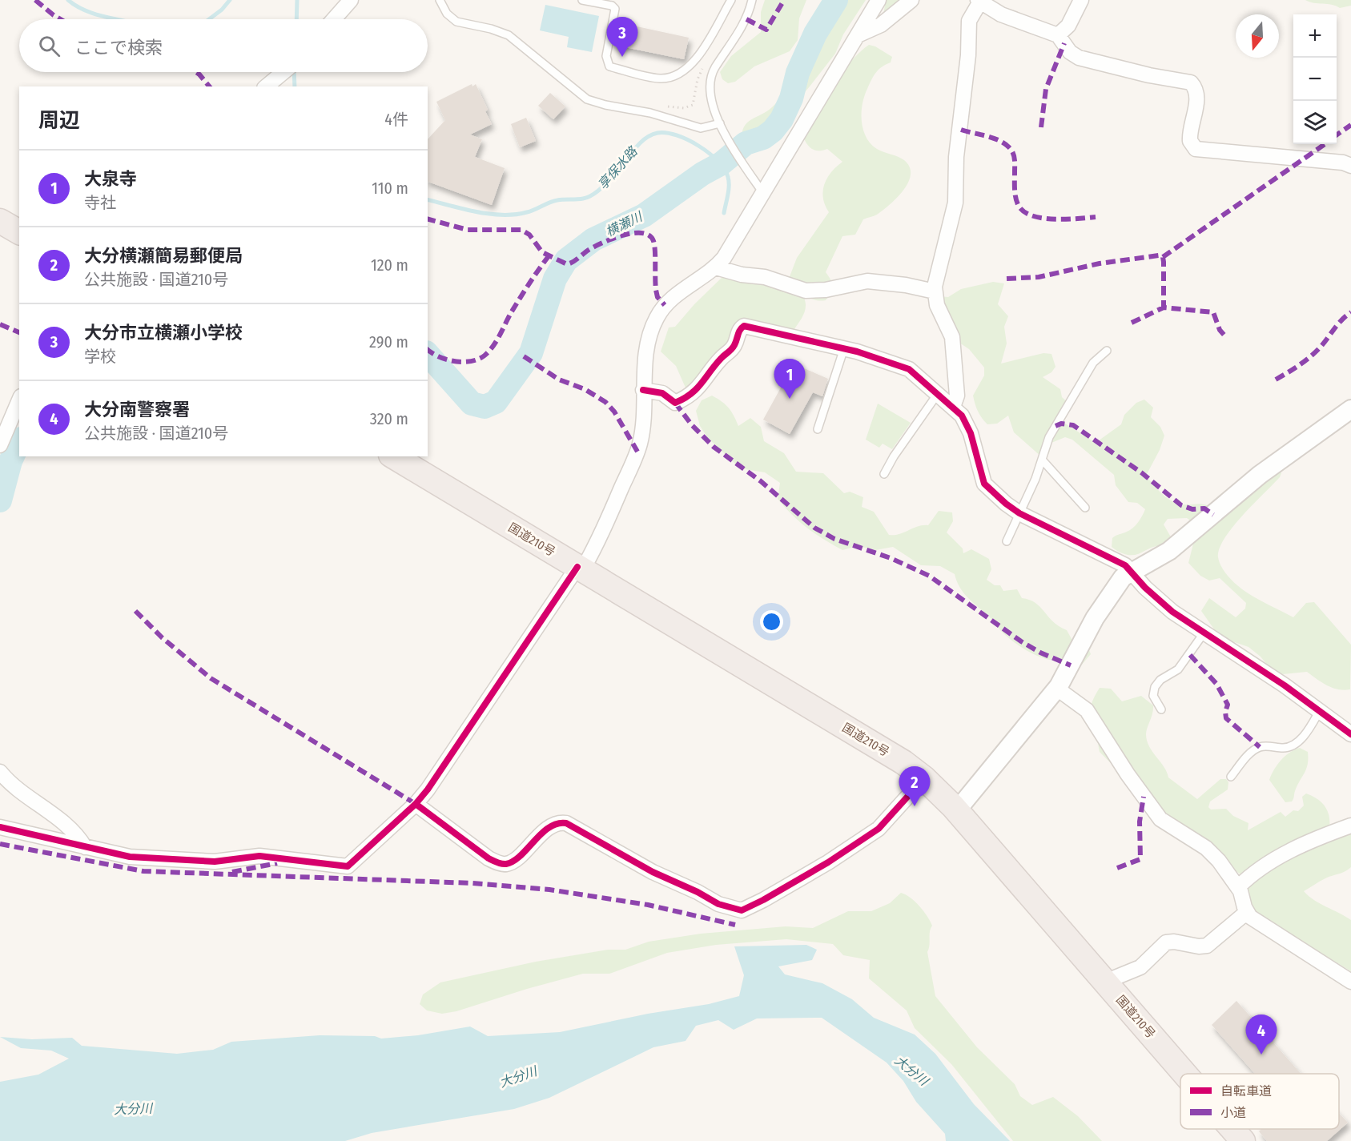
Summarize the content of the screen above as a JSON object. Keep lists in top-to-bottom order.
{
  "streets": {
    "highway": ["国道210号"]
  },
  "water": ["享保水路", "横瀬川", "大分川"],
  "legend": ["自転車道", "小道"],
  "north": "bottom",
  "page": {
    "map_buttons": ["+", "−"],
    "pins": [
      "3",
      "1",
      "2",
      "4"
    ],
    "search": "ここで検索",
    "heading": ["周辺", "4件"],
    "list": [
      {
        "mark": "1",
        "name": "大泉寺",
        "note": "寺社",
        "value": "110 m"
      },
      {
        "mark": "2",
        "name": "大分横瀬簡易郵便局",
        "note": "公共施設 · 国道210号",
        "value": "120 m"
      },
      {
        "mark": "3",
        "name": "大分市立横瀬小学校",
        "note": "学校",
        "value": "290 m"
      },
      {
        "mark": "4",
        "name": "大分南警察署",
        "note": "公共施設 · 国道210号",
        "value": "320 m"
      }
    ]
  }
}
